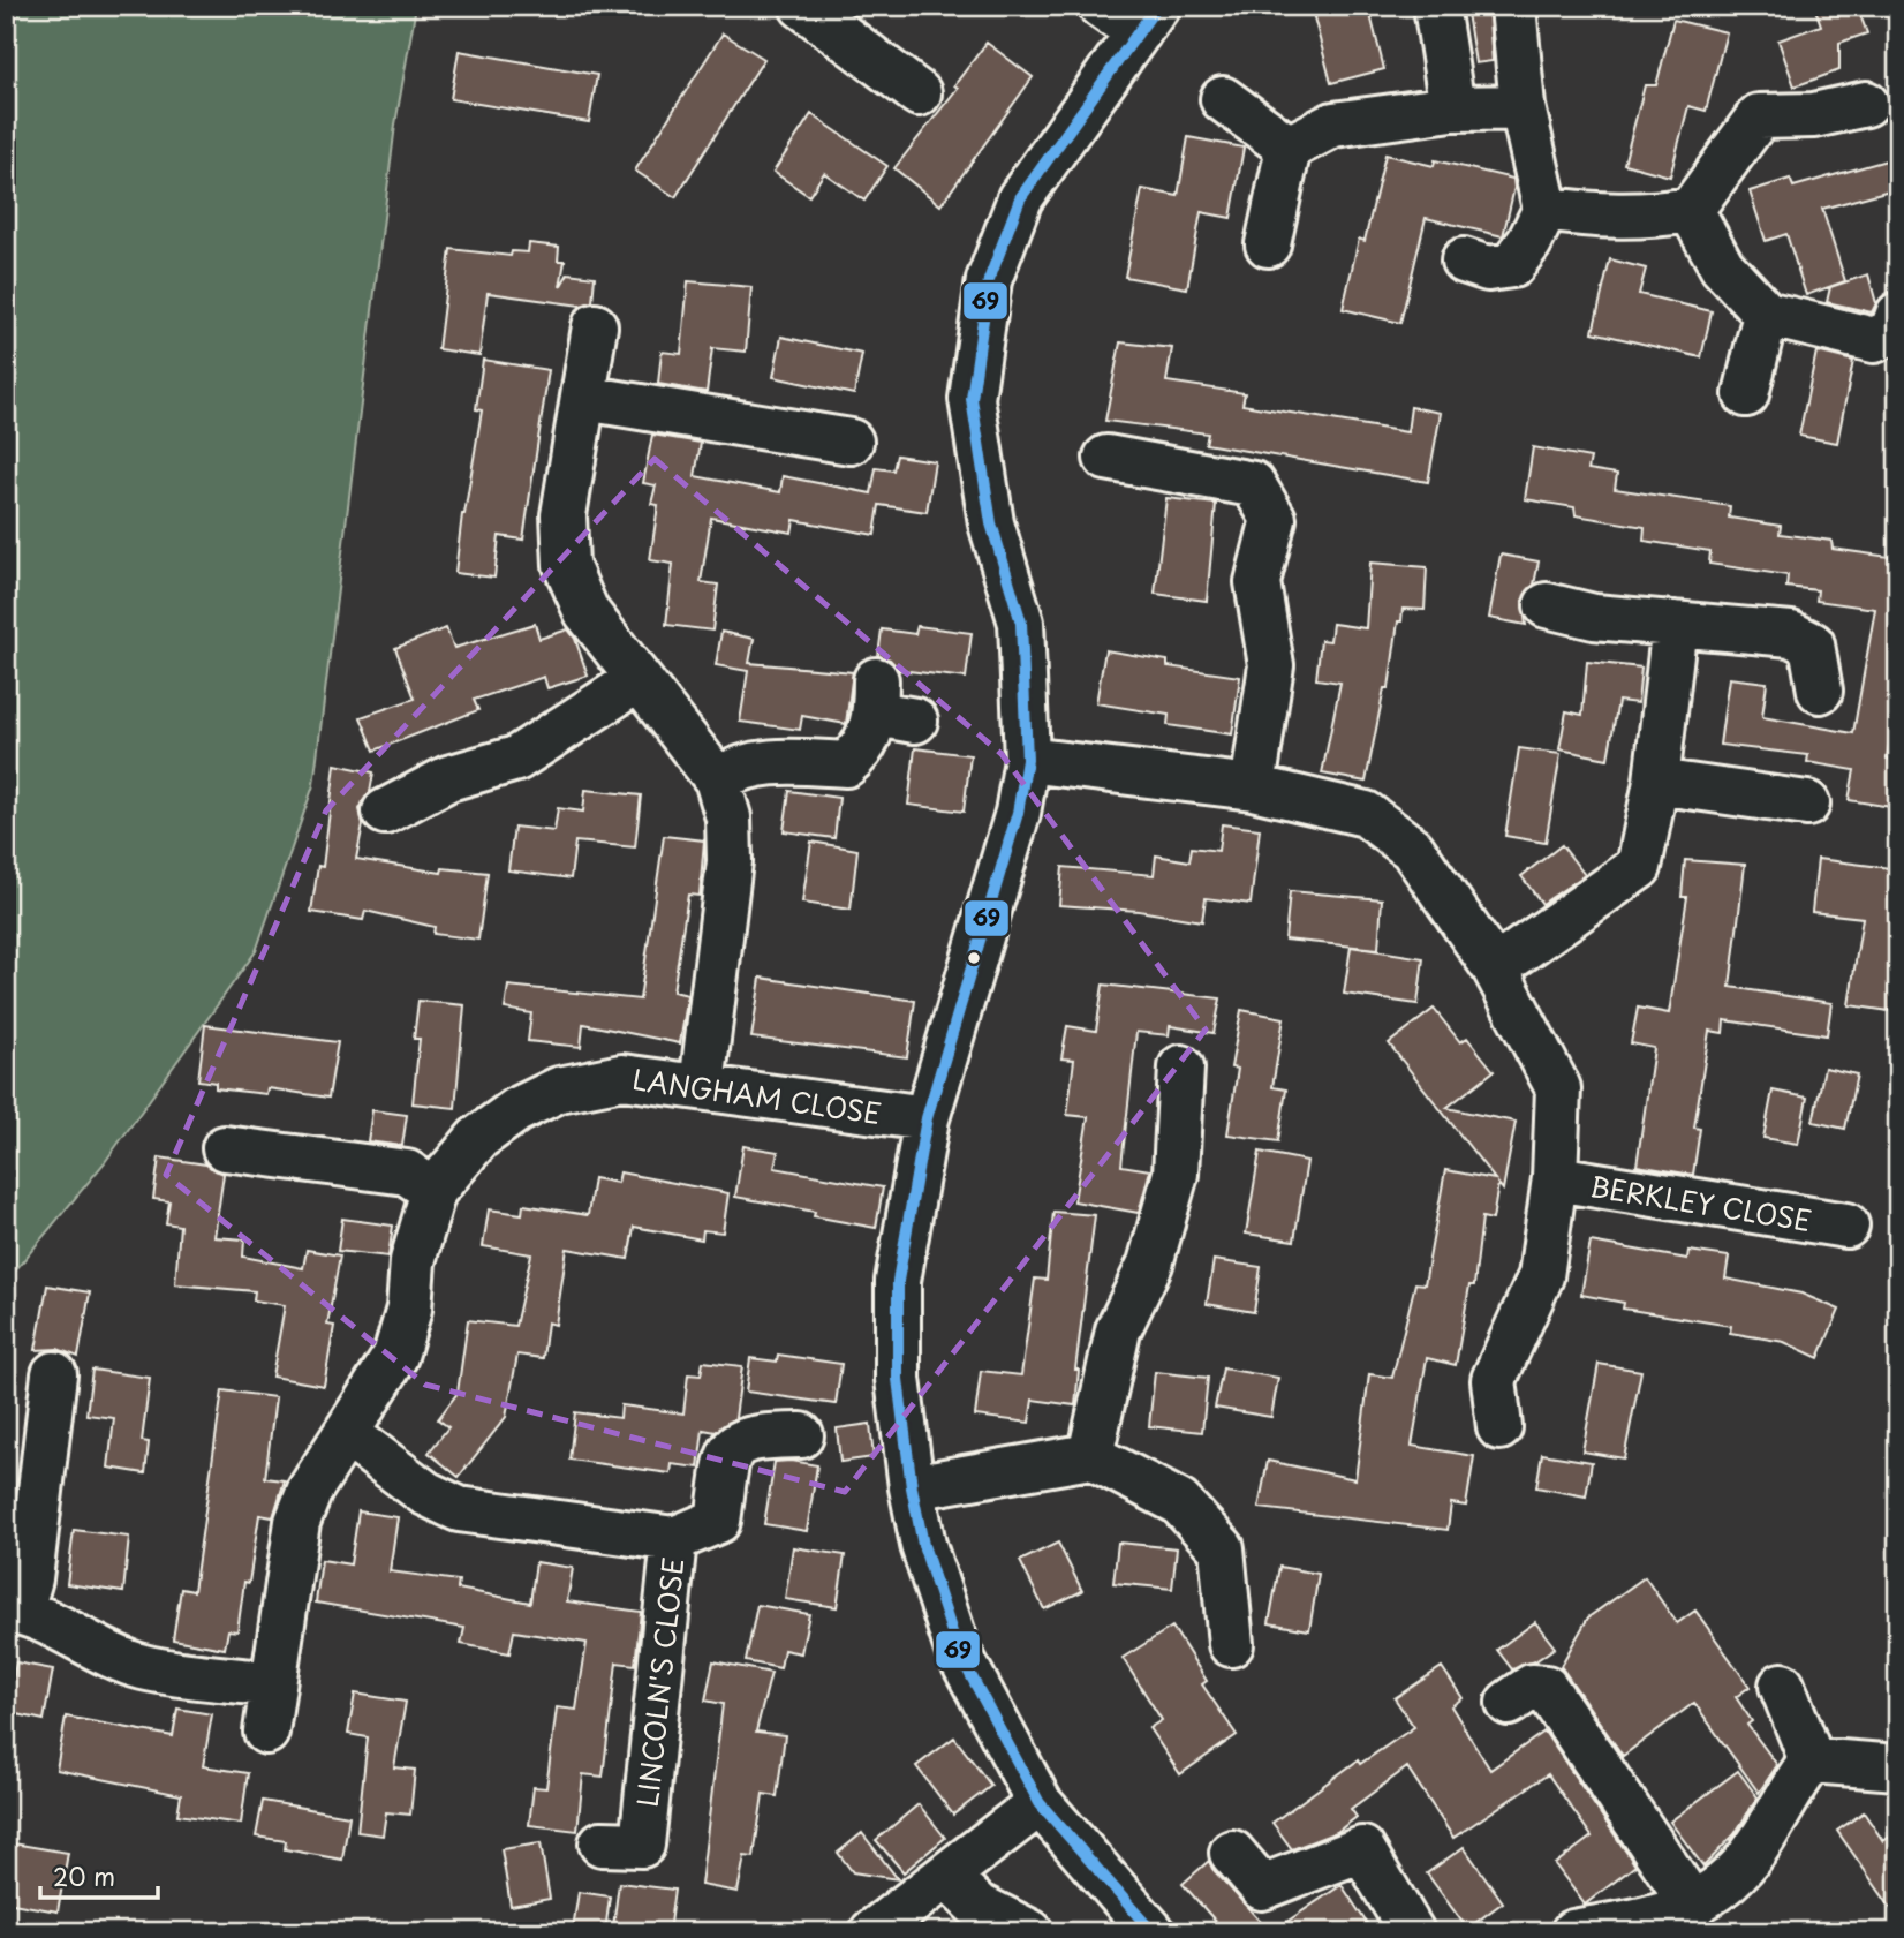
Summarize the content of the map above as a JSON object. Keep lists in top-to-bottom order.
{
  "streets": {
    "street": ["LANGHAM CLOSE", "BERKLEY CLOSE", "LINCOLN'S CLOSE"]
  },
  "crossings": [
    ["LANGHAM CLOSE", "LINCOLN'S CLOSE"]
  ],
  "lines": ["transit line 69"],
  "scale_bar": "20 m"
}
